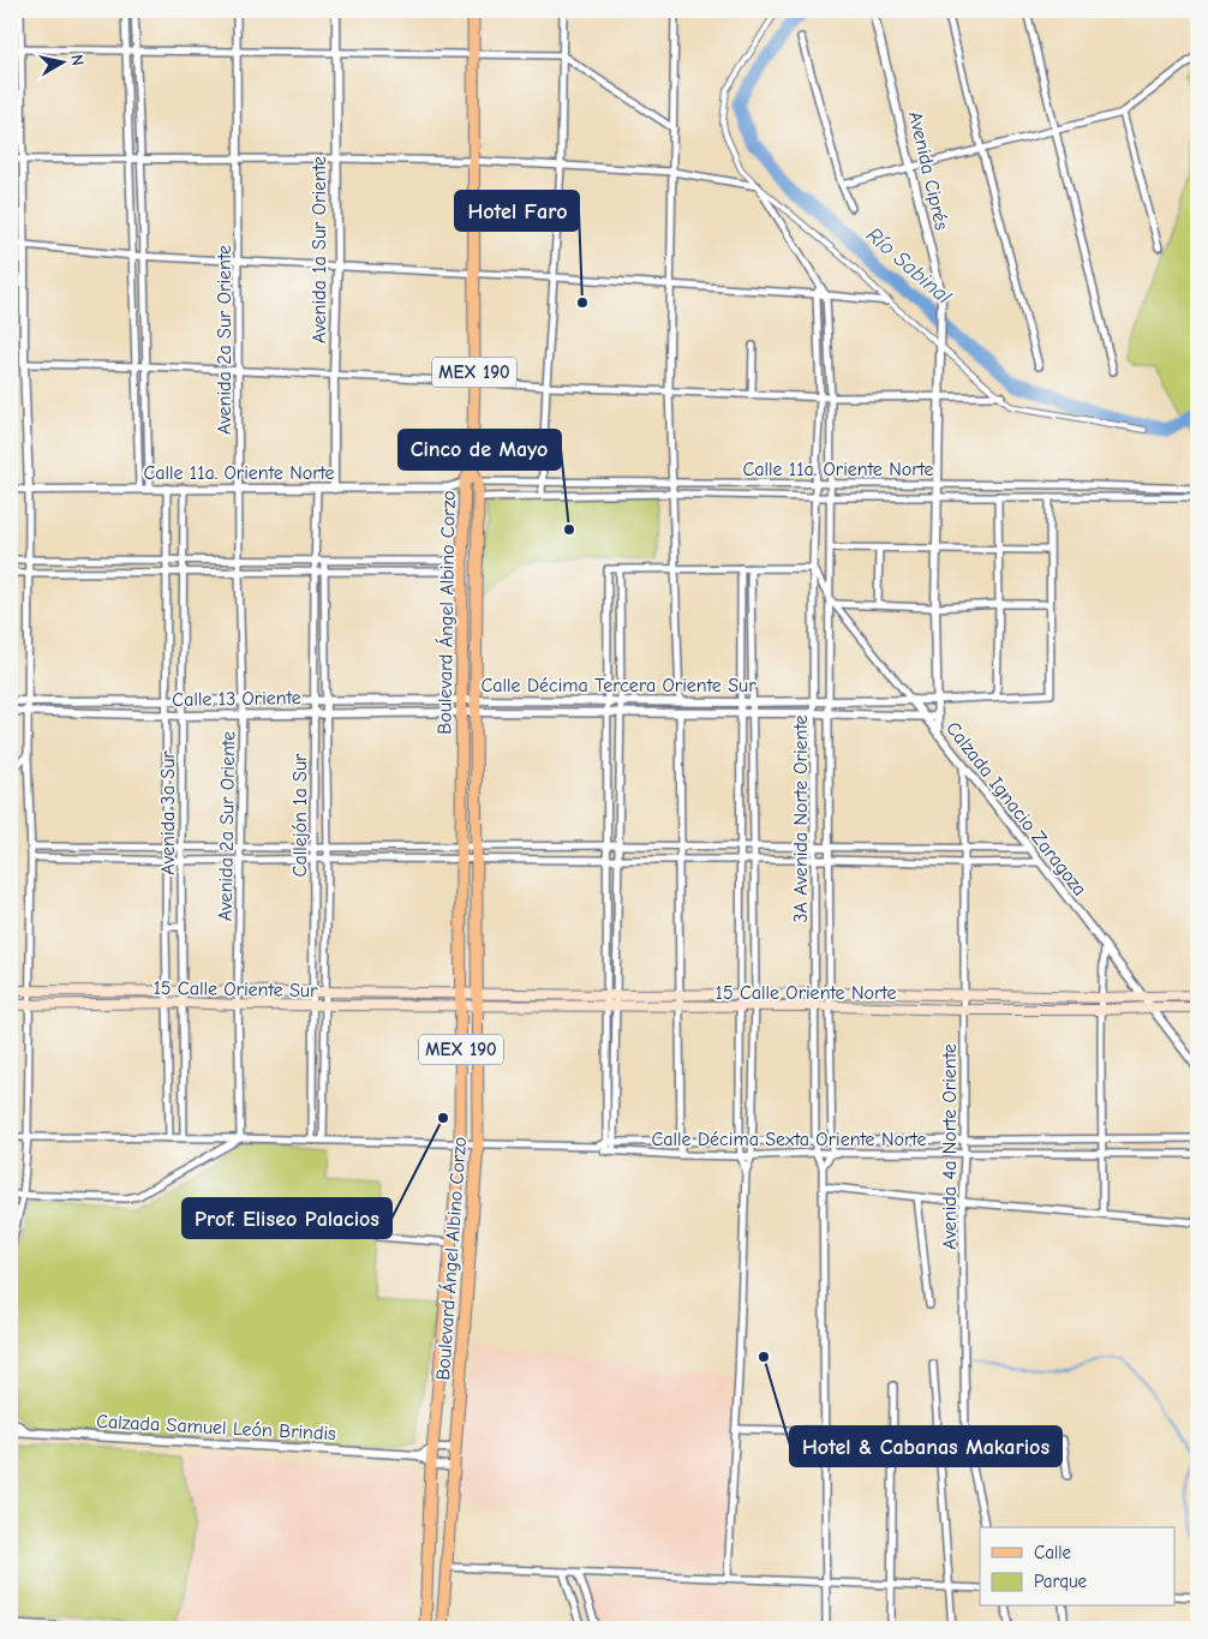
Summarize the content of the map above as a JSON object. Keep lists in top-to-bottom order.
{
  "streets": {
    "main road": [
      "MEX 190",
      "Boulevard Ángel Albino Corzo",
      "15 Calle Oriente Sur",
      "15 Calle Oriente Norte"
    ],
    "street": [
      "Avenida Ciprés",
      "Avenida 1a Sur Oriente",
      "Avenida 2a Sur Oriente",
      "Calle 11a. Oriente Norte",
      "Calle Décima Tercera Oriente Sur",
      "Calle 13 Oriente",
      "Calzada Ignacio Zaragoza",
      "Avenida 3a Sur",
      "Callejón 1a Sur",
      "3A Avenida Norte Oriente",
      "Calle Décima Sexta Oriente Norte",
      "Avenida 4a Norte Oriente",
      "Calzada Samuel León Brindis"
    ]
  },
  "crossings": [
    ["Avenida Ciprés", "Calle 11a. Oriente Norte"],
    ["Avenida Ciprés", "Calle Décima Tercera Oriente Sur"],
    ["Avenida Ciprés", "Calzada Ignacio Zaragoza"],
    ["Avenida 1a Sur Oriente", "Calle 11a. Oriente Norte"],
    ["Avenida 2a Sur Oriente", "Calle 11a. Oriente Norte"],
    ["Avenida 2a Sur Oriente", "Calle Décima Tercera Oriente Sur"],
    ["Avenida 2a Sur Oriente", "Calle 13 Oriente"],
    ["Avenida 2a Sur Oriente", "15 Calle Oriente Sur"],
    ["Avenida 2a Sur Oriente", "Calle Décima Sexta Oriente Norte"],
    ["MEX 190", "Boulevard Ángel Albino Corzo"],
    ["Calle 11a. Oriente Norte", "Boulevard Ángel Albino Corzo"],
    ["Calle 11a. Oriente Norte", "Avenida 3a Sur"],
    ["Calle 11a. Oriente Norte", "Callejón 1a Sur"],
    ["Calle 11a. Oriente Norte", "3A Avenida Norte Oriente"],
    ["Boulevard Ángel Albino Corzo", "Calle Décima Tercera Oriente Sur"],
    ["Boulevard Ángel Albino Corzo", "Calle 13 Oriente"],
    ["Boulevard Ángel Albino Corzo", "15 Calle Oriente Sur"],
    ["Boulevard Ángel Albino Corzo", "15 Calle Oriente Norte"],
    ["Boulevard Ángel Albino Corzo", "Calle Décima Sexta Oriente Norte"],
    ["Calle Décima Tercera Oriente Sur", "Calle 13 Oriente"],
    ["Calle Décima Tercera Oriente Sur", "Calzada Ignacio Zaragoza"],
    ["Calle Décima Tercera Oriente Sur", "Avenida 3a Sur"],
    ["Calle Décima Tercera Oriente Sur", "Callejón 1a Sur"],
    ["Calle Décima Tercera Oriente Sur", "3A Avenida Norte Oriente"],
    ["Calle 13 Oriente", "Avenida 3a Sur"],
    ["Calle 13 Oriente", "Callejón 1a Sur"],
    ["Calzada Ignacio Zaragoza", "3A Avenida Norte Oriente"],
    ["Calzada Ignacio Zaragoza", "15 Calle Oriente Norte"],
    ["Calzada Ignacio Zaragoza", "Avenida 4a Norte Oriente"],
    ["Avenida 3a Sur", "15 Calle Oriente Sur"],
    ["Avenida 3a Sur", "Calle Décima Sexta Oriente Norte"],
    ["Callejón 1a Sur", "15 Calle Oriente Sur"],
    ["Callejón 1a Sur", "Calle Décima Sexta Oriente Norte"],
    ["3A Avenida Norte Oriente", "15 Calle Oriente Norte"],
    ["3A Avenida Norte Oriente", "Calle Décima Sexta Oriente Norte"],
    ["15 Calle Oriente Sur", "15 Calle Oriente Norte"],
    ["15 Calle Oriente Norte", "Avenida 4a Norte Oriente"],
    ["Calle Décima Sexta Oriente Norte", "Avenida 4a Norte Oriente"]
  ],
  "water": ["Río Sabinal"],
  "places": [
    "Hotel Faro",
    "Cinco de Mayo",
    "Prof. Eliseo Palacios",
    "Hotel & Cabanas Makarios"
  ],
  "legend": ["Calle", "Parque"],
  "north": "right"
}
